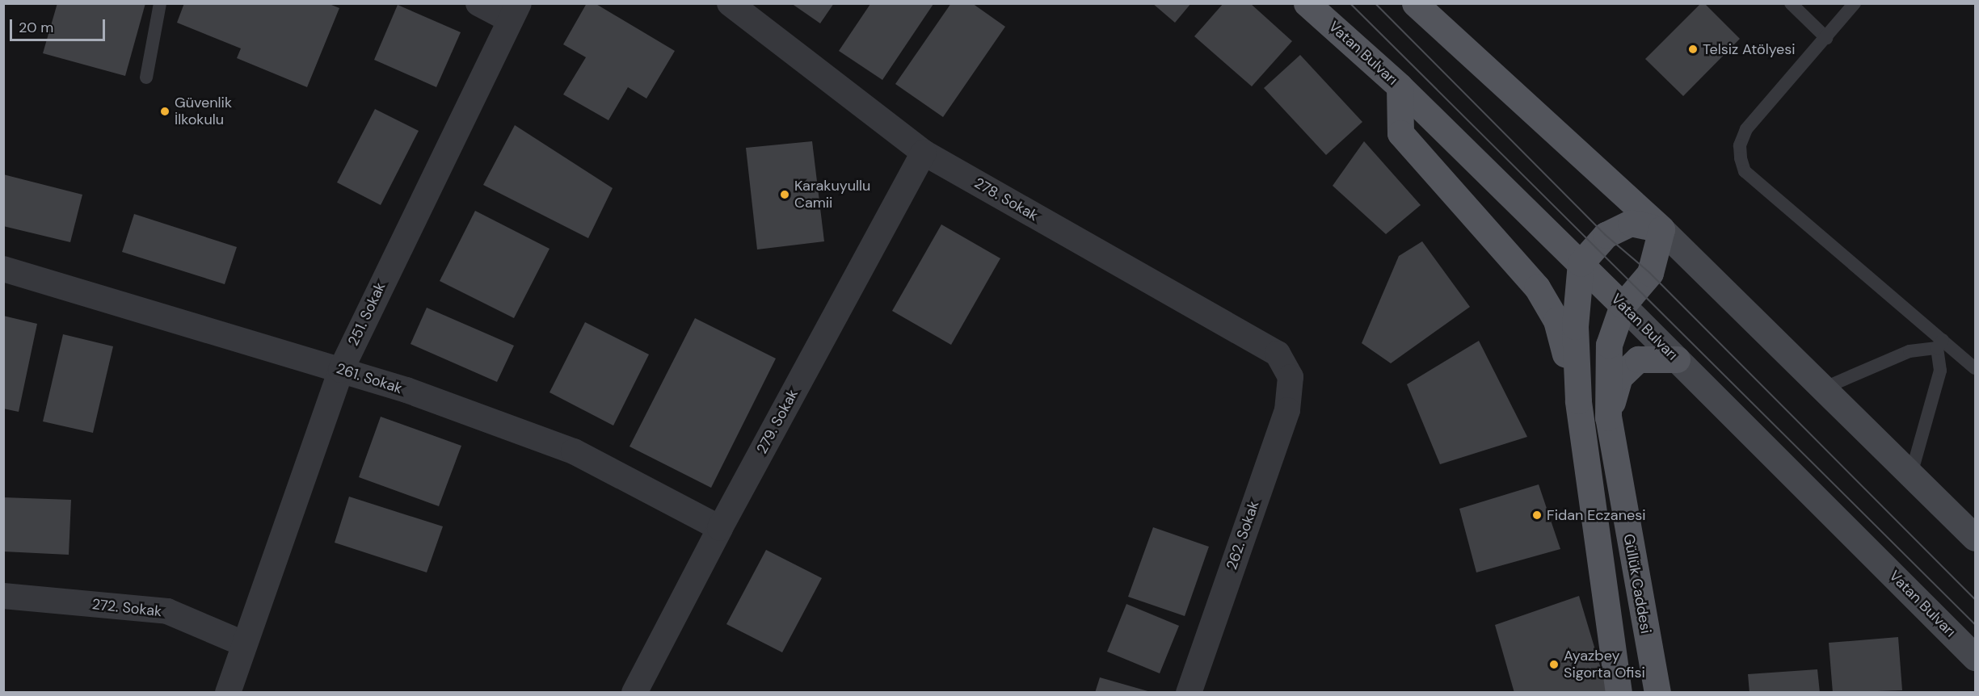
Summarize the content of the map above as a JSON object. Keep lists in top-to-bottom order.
{
  "streets": {
    "main road": ["Vatan Bulvarı", "Güllük Caddesi"],
    "street": [
      "278. Sokak",
      "251. Sokak",
      "261. Sokak",
      "279. Sokak",
      "262. Sokak",
      "272. Sokak"
    ]
  },
  "crossings": [
    ["Vatan Bulvarı", "Güllük Caddesi"],
    ["278. Sokak", "279. Sokak"],
    ["278. Sokak", "262. Sokak"],
    ["251. Sokak", "261. Sokak"],
    ["251. Sokak", "272. Sokak"],
    ["261. Sokak", "279. Sokak"]
  ],
  "places": [
    "Telsiz Atölyesi",
    "Güvenlik İlkokulu",
    "Karakuyullu Camii",
    "Fidan Eczanesi",
    "Ayazbey Sigorta Ofisi"
  ],
  "scale_bar": "20 m"
}
